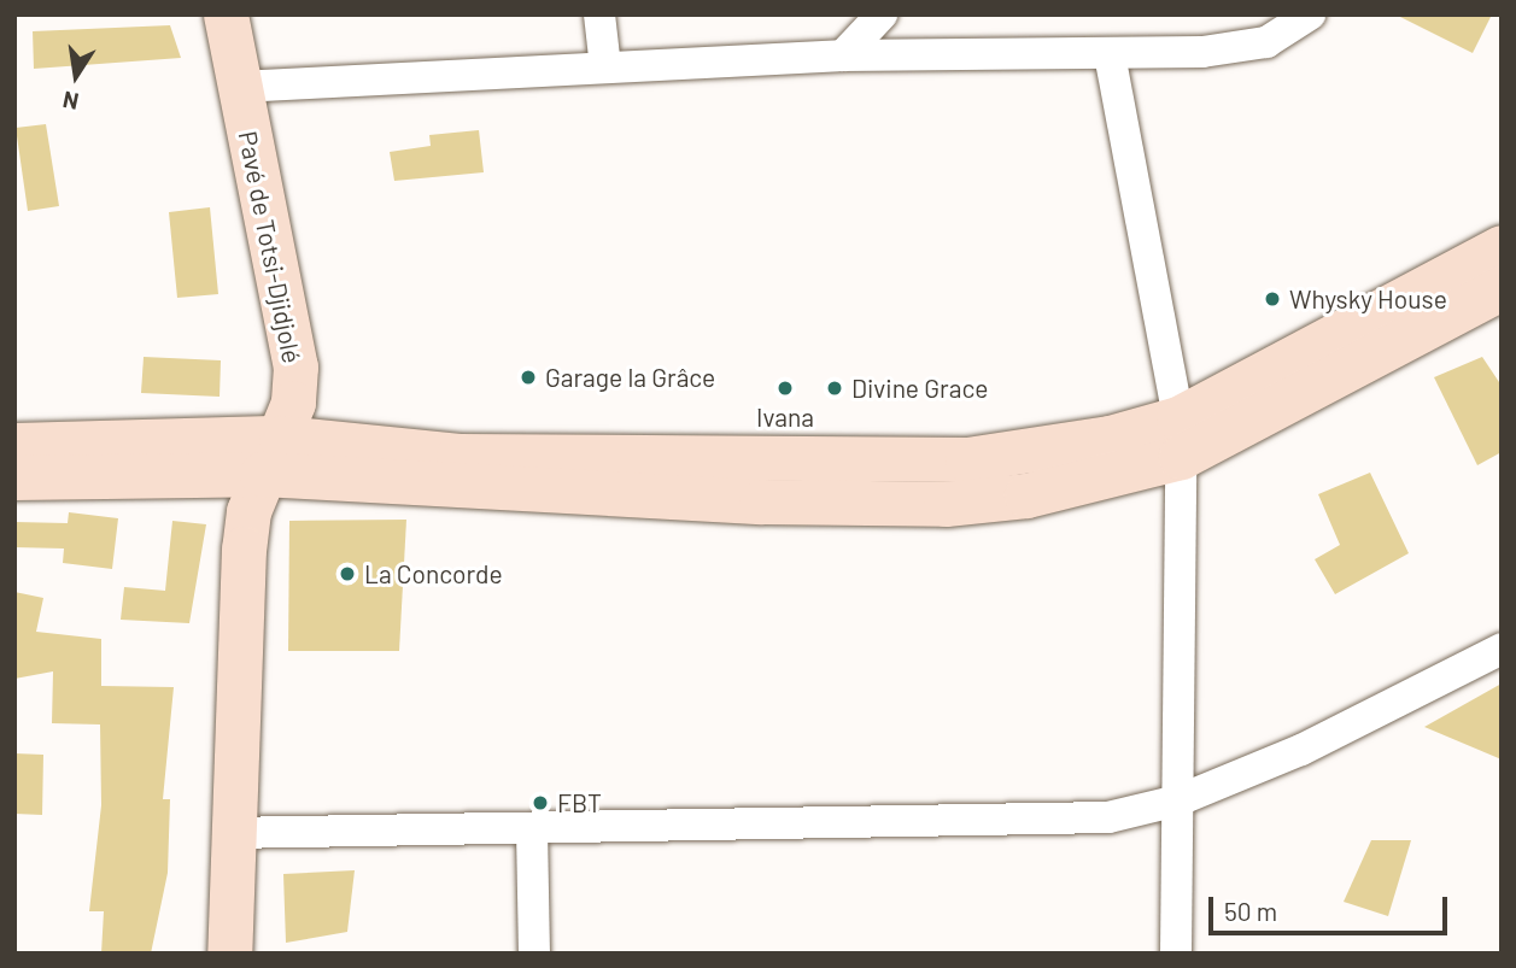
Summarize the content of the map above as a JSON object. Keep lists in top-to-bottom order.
{
  "streets": {
    "main road": ["Pavé de Totsi-Djidjolé"]
  },
  "places": [
    "Whysky House",
    "Garage la Grâce",
    "Ivana",
    "Divine Grace",
    "La Concorde",
    "FBT"
  ],
  "scale_bar": "50 m",
  "north": "bottom"
}
